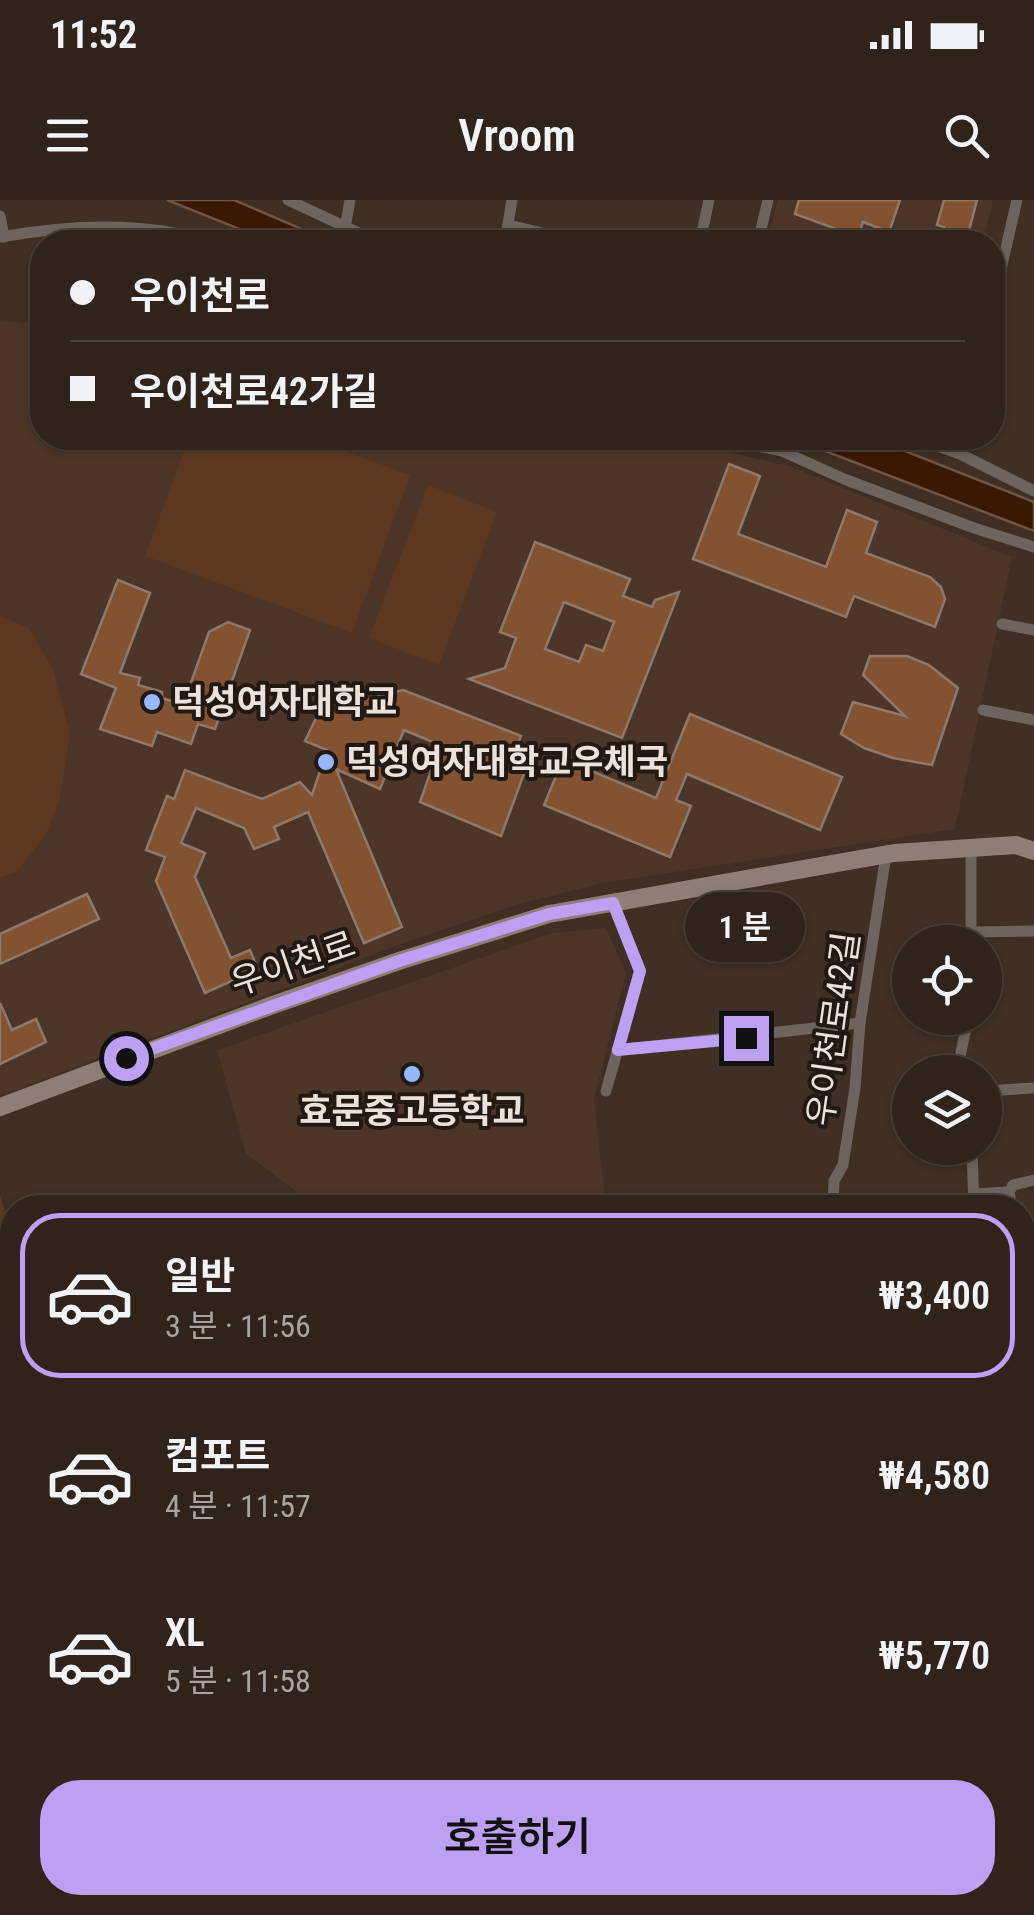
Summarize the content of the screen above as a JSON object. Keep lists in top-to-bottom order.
{
  "streets": {
    "street": ["우이천로", "우이천로42길"]
  },
  "crossings": [
    ["우이천로", "우이천로42길"]
  ],
  "places": ["덕성여자대학교", "덕성여자대학교우체국", "효문중고등학교"],
  "page": {
    "status": "11:52",
    "header": "Vroom",
    "banner": ["우이천로", "우이천로42가길"],
    "bubble": "1 분",
    "list": [
      {
        "name": "일반",
        "note": "3 분 · 11:56",
        "value": "₩3,400"
      },
      {
        "name": "컴포트",
        "note": "4 분 · 11:57",
        "value": "₩4,580"
      },
      {
        "name": "XL",
        "note": "5 분 · 11:58",
        "value": "₩5,770"
      }
    ],
    "buttons": "호출하기"
  }
}
